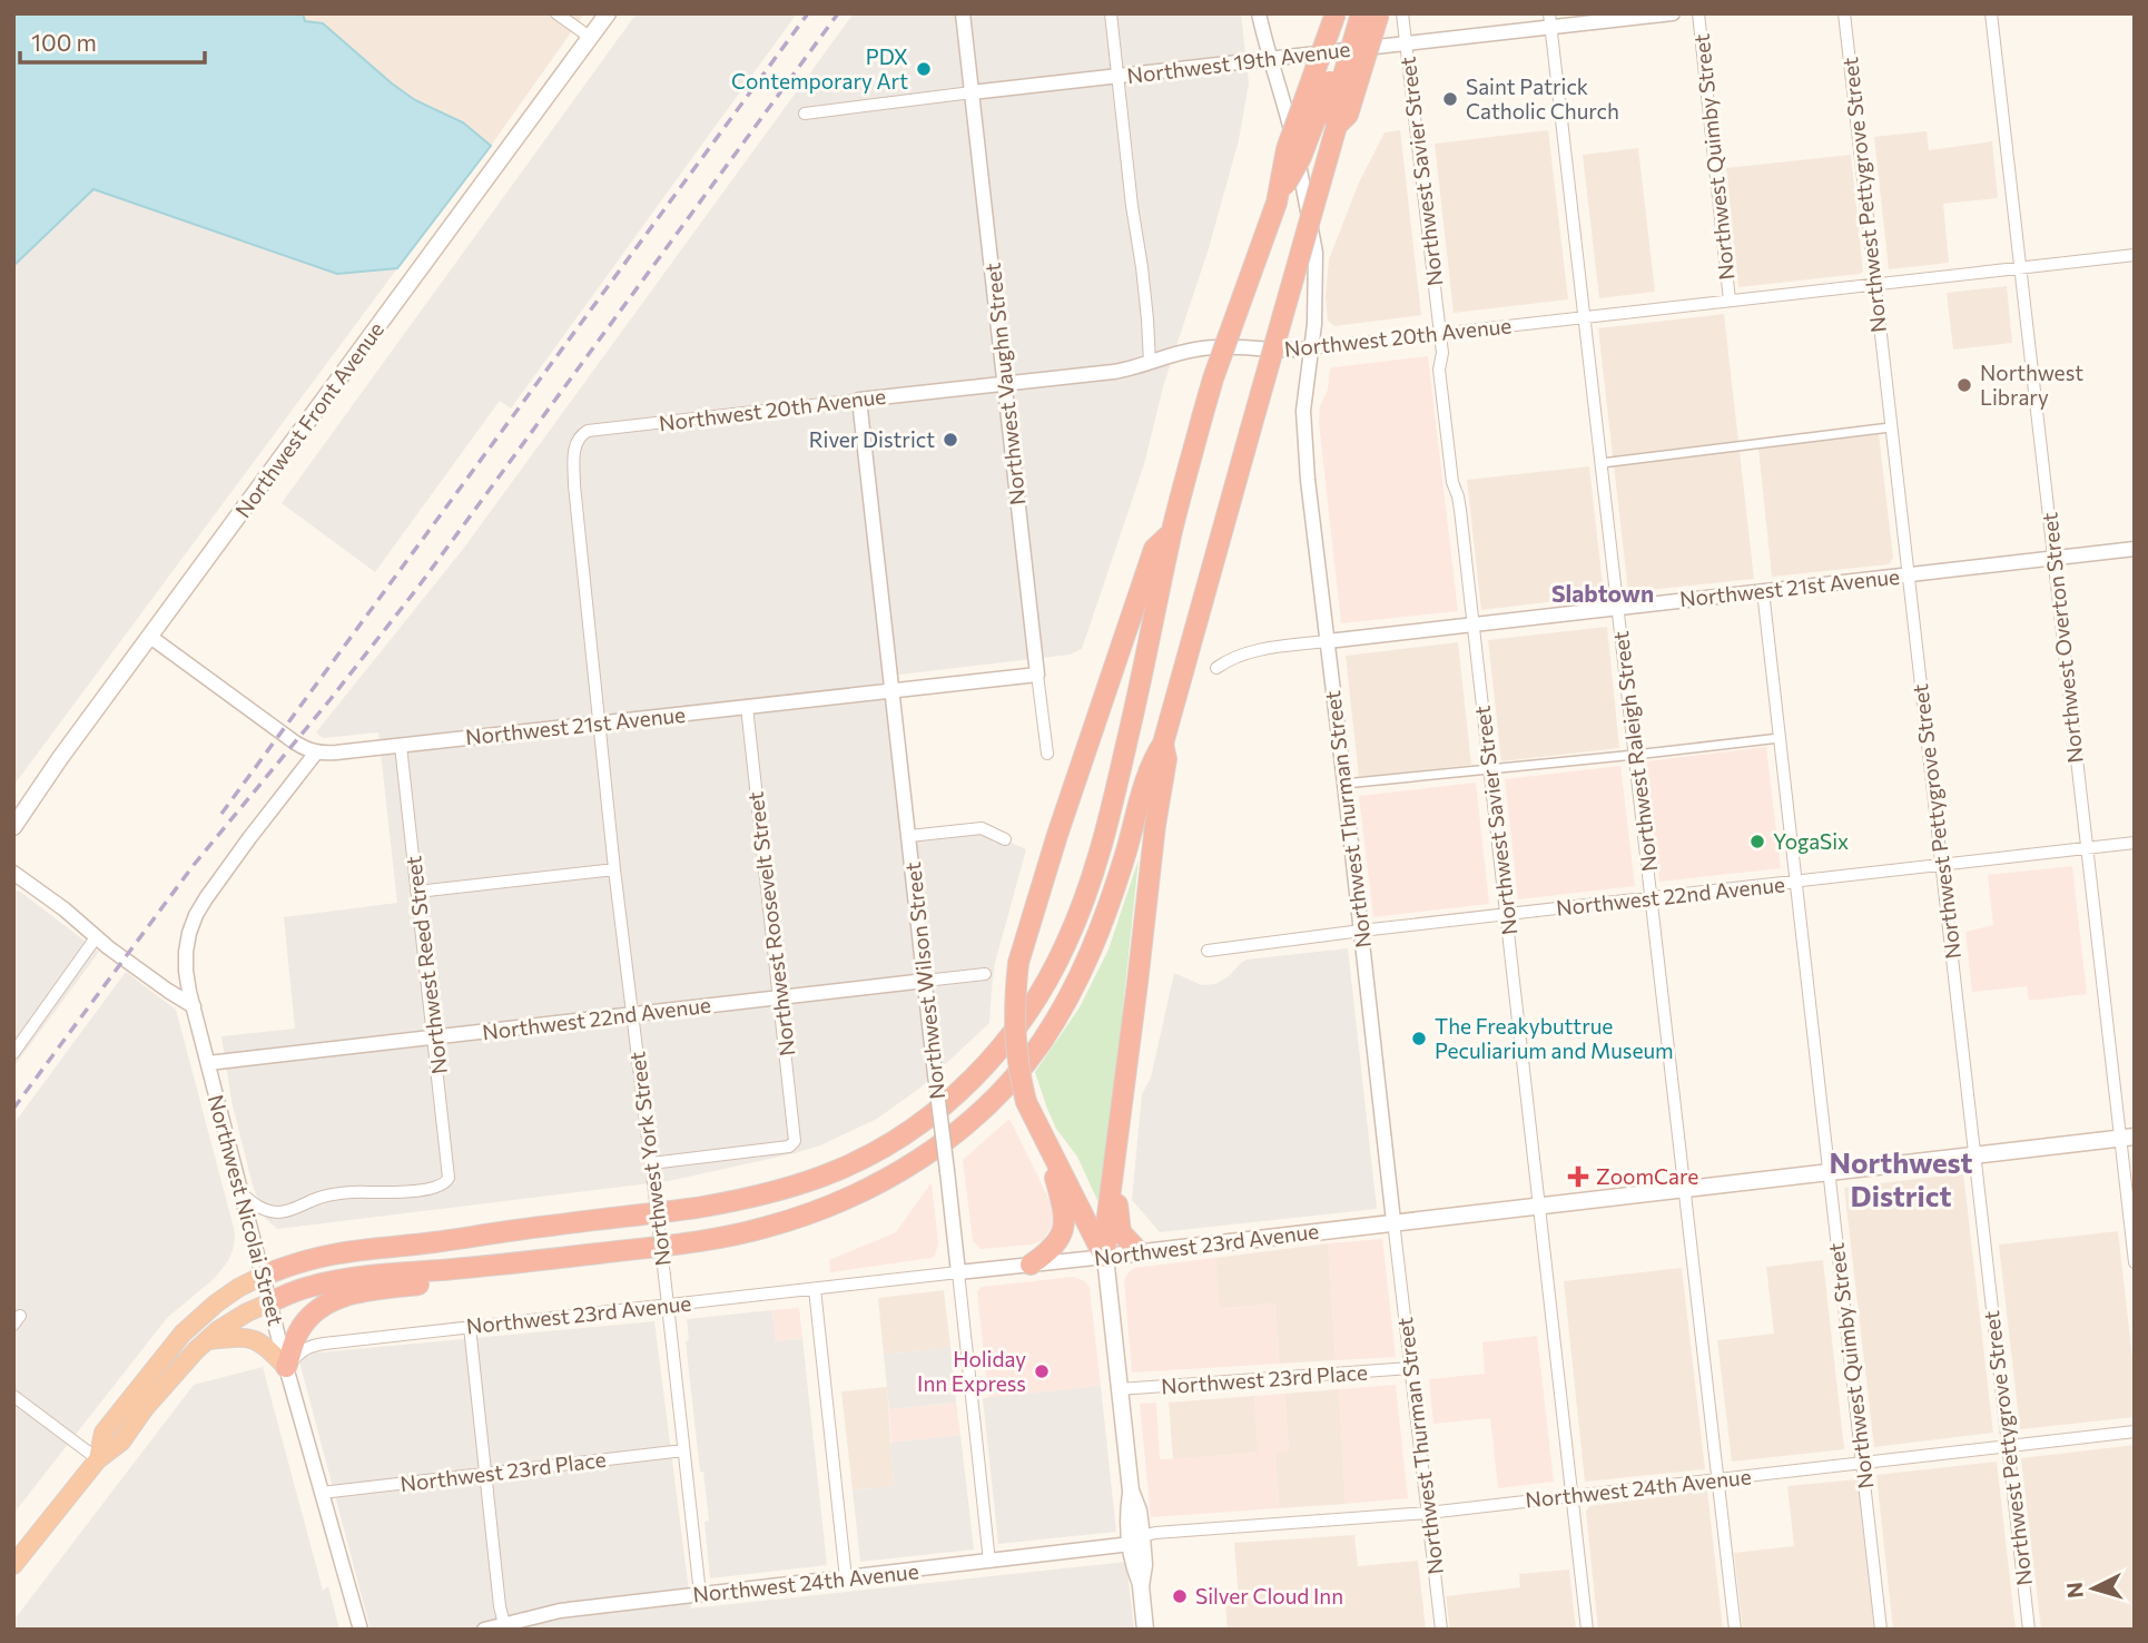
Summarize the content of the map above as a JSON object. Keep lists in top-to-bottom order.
{
  "streets": {
    "main road": ["Northwest Front Avenue", "Northwest 23rd Avenue"],
    "street": [
      "Northwest 19th Avenue",
      "Northwest Quimby Street",
      "Northwest Savier Street",
      "Northwest Pettygrove Street",
      "Northwest 20th Avenue",
      "Northwest Vaughn Street",
      "Northwest 21st Avenue",
      "Northwest Overton Street",
      "Northwest Raleigh Street",
      "Northwest Thurman Street",
      "Northwest 22nd Avenue",
      "Northwest Roosevelt Street",
      "Northwest Reed Street",
      "Northwest Wilson Street",
      "Northwest York Street",
      "Northwest Nicolai Street",
      "Northwest 23rd Place",
      "Northwest 24th Avenue"
    ]
  },
  "crossings": [
    ["Northwest 19th Avenue", "Northwest Savier Street"],
    ["Northwest 19th Avenue", "Northwest Vaughn Street"],
    ["Northwest 19th Avenue", "Northwest Raleigh Street"],
    ["Northwest 19th Avenue", "Northwest Thurman Street"],
    ["Northwest Quimby Street", "Northwest 20th Avenue"],
    ["Northwest Quimby Street", "Northwest 21st Avenue"],
    ["Northwest Quimby Street", "Northwest 22nd Avenue"],
    ["Northwest Quimby Street", "Northwest 23rd Avenue"],
    ["Northwest Quimby Street", "Northwest 24th Avenue"],
    ["Northwest Savier Street", "Northwest 20th Avenue"],
    ["Northwest Savier Street", "Northwest 21st Avenue"],
    ["Northwest Savier Street", "Northwest 22nd Avenue"],
    ["Northwest Savier Street", "Northwest 23rd Avenue"],
    ["Northwest Savier Street", "Northwest 24th Avenue"],
    ["Northwest Pettygrove Street", "Northwest 20th Avenue"],
    ["Northwest Pettygrove Street", "Northwest 21st Avenue"],
    ["Northwest Pettygrove Street", "Northwest 22nd Avenue"],
    ["Northwest Pettygrove Street", "Northwest 23rd Avenue"],
    ["Northwest Pettygrove Street", "Northwest 24th Avenue"],
    ["Northwest 20th Avenue", "Northwest Vaughn Street"],
    ["Northwest 20th Avenue", "Northwest Overton Street"],
    ["Northwest 20th Avenue", "Northwest Raleigh Street"],
    ["Northwest 20th Avenue", "Northwest Thurman Street"],
    ["Northwest 20th Avenue", "Northwest Wilson Street"],
    ["Northwest 20th Avenue", "Northwest York Street"],
    ["Northwest Vaughn Street", "Northwest 21st Avenue"],
    ["Northwest 21st Avenue", "Northwest Overton Street"],
    ["Northwest 21st Avenue", "Northwest Raleigh Street"],
    ["Northwest 21st Avenue", "Northwest Thurman Street"],
    ["Northwest 21st Avenue", "Northwest Roosevelt Street"],
    ["Northwest 21st Avenue", "Northwest Reed Street"],
    ["Northwest 21st Avenue", "Northwest Wilson Street"],
    ["Northwest 21st Avenue", "Northwest York Street"],
    ["Northwest 21st Avenue", "Northwest Nicolai Street"],
    ["Northwest Overton Street", "Northwest 22nd Avenue"],
    ["Northwest Overton Street", "Northwest 23rd Avenue"],
    ["Northwest Raleigh Street", "Northwest 22nd Avenue"],
    ["Northwest Raleigh Street", "Northwest 23rd Avenue"],
    ["Northwest Raleigh Street", "Northwest 24th Avenue"],
    ["Northwest Thurman Street", "Northwest 22nd Avenue"],
    ["Northwest Thurman Street", "Northwest 23rd Avenue"],
    ["Northwest Thurman Street", "Northwest 23rd Place"],
    ["Northwest Thurman Street", "Northwest 24th Avenue"],
    ["Northwest 22nd Avenue", "Northwest Roosevelt Street"],
    ["Northwest 22nd Avenue", "Northwest Reed Street"],
    ["Northwest 22nd Avenue", "Northwest Wilson Street"],
    ["Northwest 22nd Avenue", "Northwest York Street"],
    ["Northwest 22nd Avenue", "Northwest Nicolai Street"],
    ["Northwest Roosevelt Street", "Northwest York Street"],
    ["Northwest Reed Street", "Northwest Nicolai Street"],
    ["Northwest Wilson Street", "Northwest 23rd Avenue"],
    ["Northwest Wilson Street", "Northwest 24th Avenue"],
    ["Northwest York Street", "Northwest 23rd Avenue"],
    ["Northwest York Street", "Northwest 23rd Place"],
    ["Northwest York Street", "Northwest 24th Avenue"],
    ["Northwest Nicolai Street", "Northwest 23rd Avenue"],
    ["Northwest Nicolai Street", "Northwest 23rd Place"]
  ],
  "districts": ["Slabtown", "Northwest District"],
  "places": {
    "other": [
      "PDX Contemporary Art",
      "Saint Patrick Catholic Church",
      "Northwest Library",
      "River District",
      "YogaSix",
      "The Freakybuttrue Peculiarium and Museum",
      "Holiday Inn Express",
      "Silver Cloud Inn"
    ],
    "health": ["ZoomCare"]
  },
  "scale_bar": "100 m",
  "north": "left"
}
